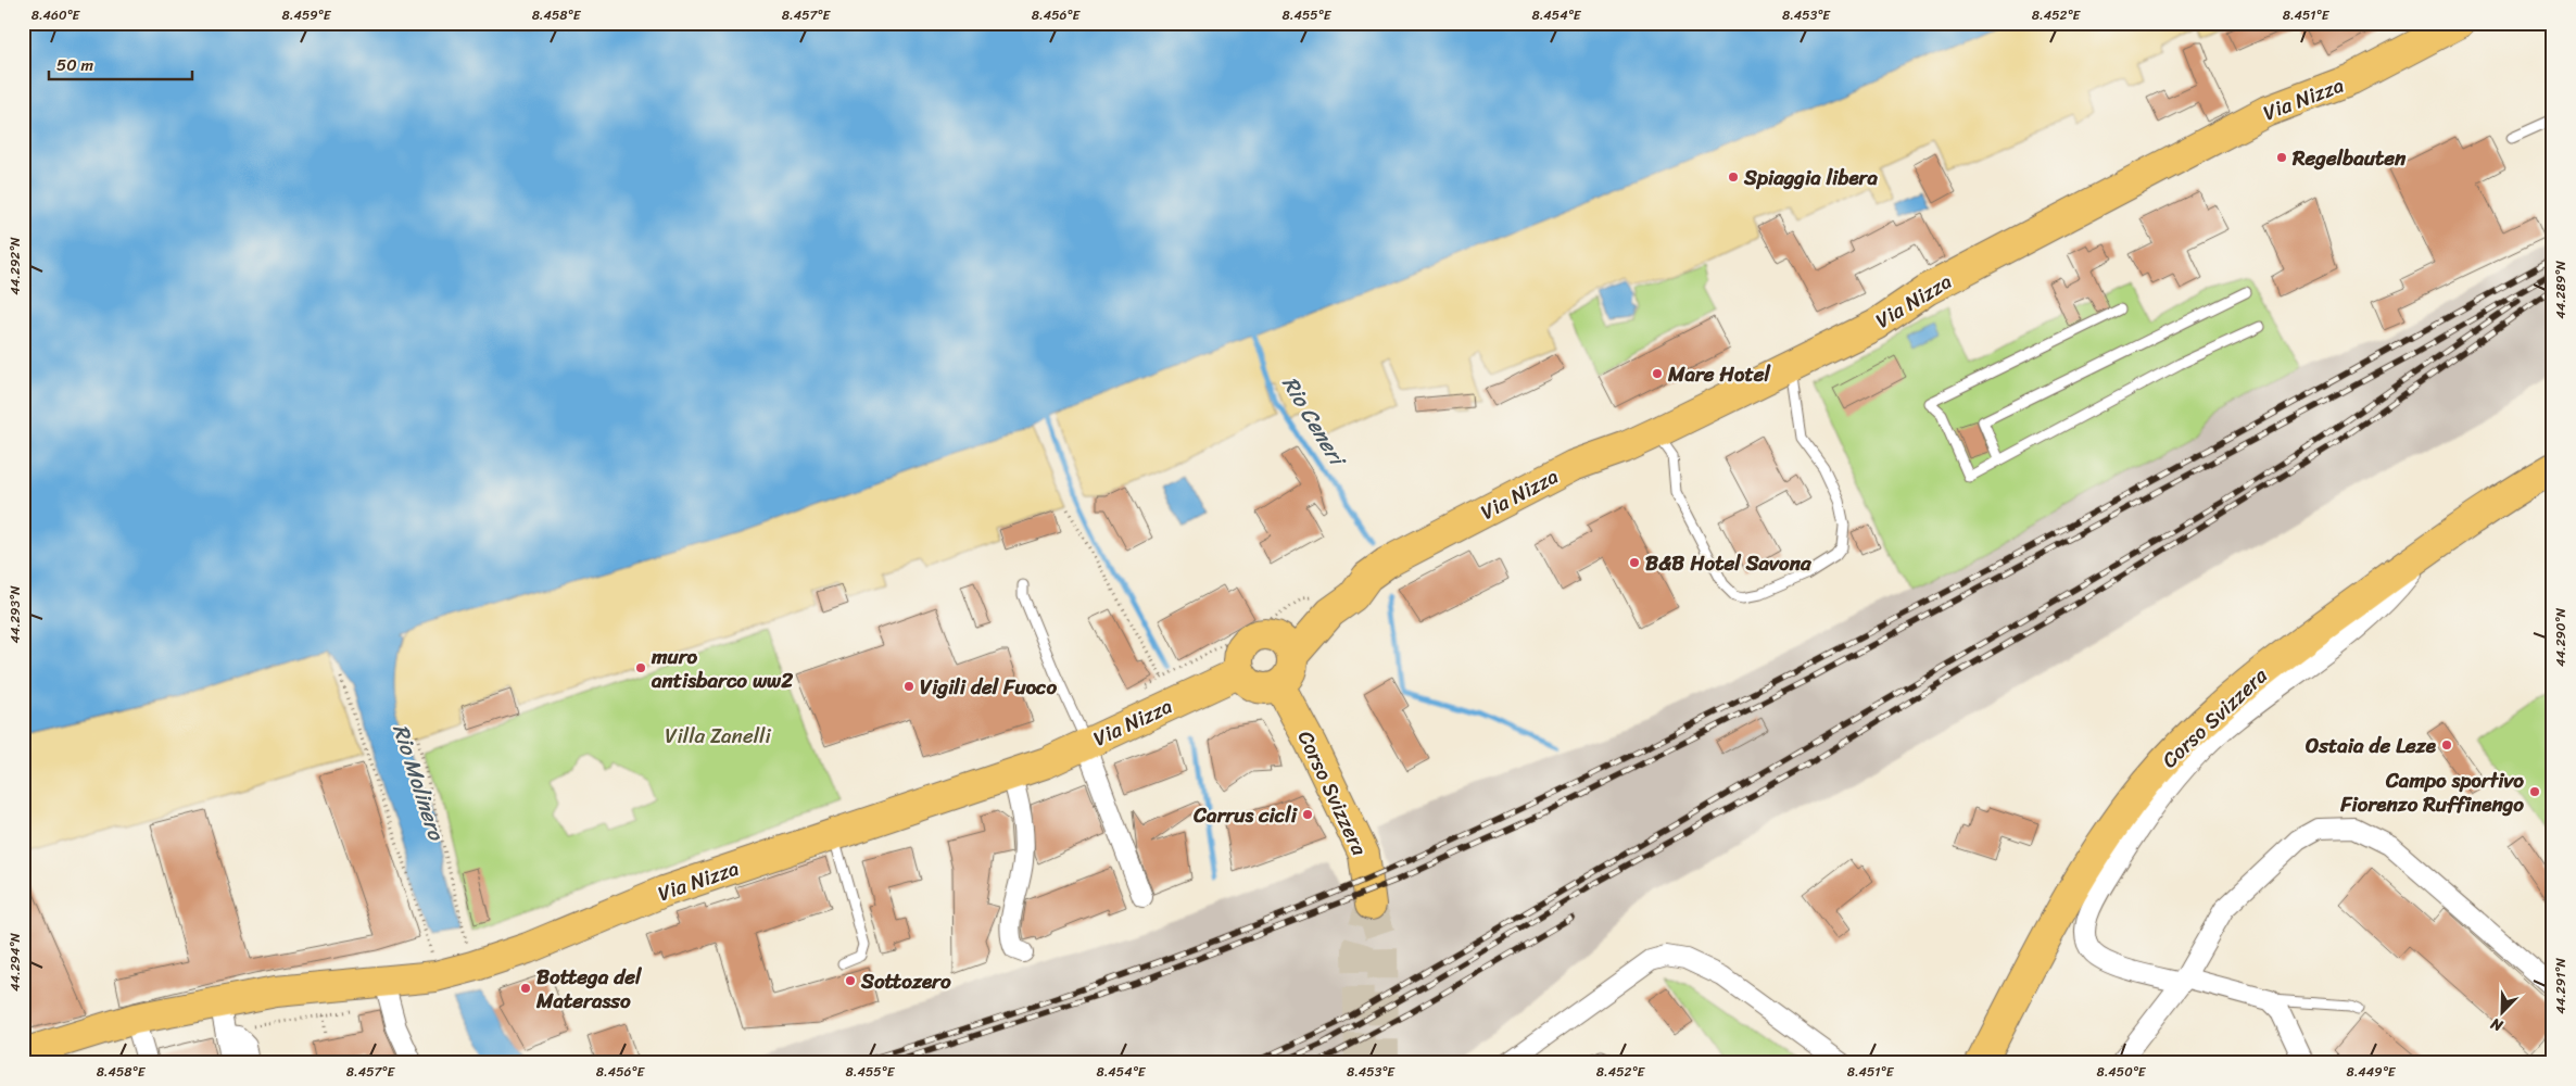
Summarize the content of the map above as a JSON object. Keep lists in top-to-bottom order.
{
  "streets": {
    "main road": ["Via Nizza", "Corso Svizzera"]
  },
  "crossings": [
    ["Via Nizza", "Corso Svizzera"]
  ],
  "water": ["Rio Ceneri", "Rio Molinero"],
  "parks": ["Villa Zanelli"],
  "places": [
    "Regelbauten",
    "Spiaggia libera",
    "Mare Hotel",
    "B&B Hotel Savona",
    "muro antisbarco ww2",
    "Vigili del Fuoco",
    "Ostaia de Leze",
    "Campo sportivo Fiorenzo Ruffinengo",
    "Carrus cicli",
    "Sottozero",
    "Bottega del Materasso"
  ],
  "scale_bar": "50 m",
  "north": "bottom left",
  "coordinates": [
    "8.460°E",
    "8.459°E",
    "8.458°E",
    "8.457°E",
    "8.456°E",
    "8.455°E",
    "8.454°E",
    "8.453°E",
    "8.452°E",
    "8.451°E",
    "44.292°N",
    "44.289°N",
    "44.293°N",
    "44.290°N",
    "44.294°N",
    "44.291°N",
    "8.450°E",
    "8.449°E"
  ]
}
